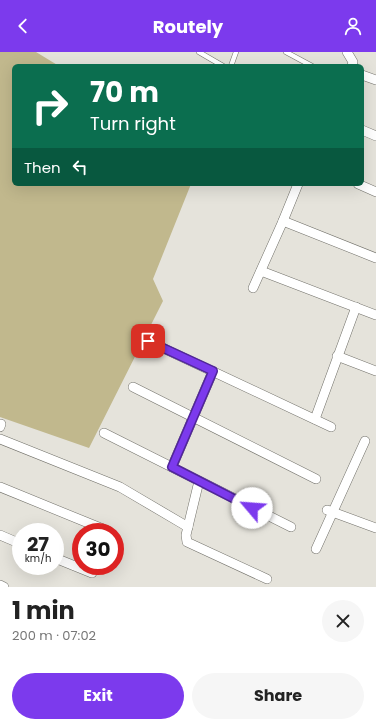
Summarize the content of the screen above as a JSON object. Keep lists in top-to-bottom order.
{
  "page": {
    "header": "Routely",
    "turn": ["70 m", "Turn right"],
    "then": "Then",
    "speed": "27 km/h",
    "limit": "30",
    "heading": ["1 min", "200 m · 07:02"],
    "buttons": ["Exit", "Share"]
  }
}
